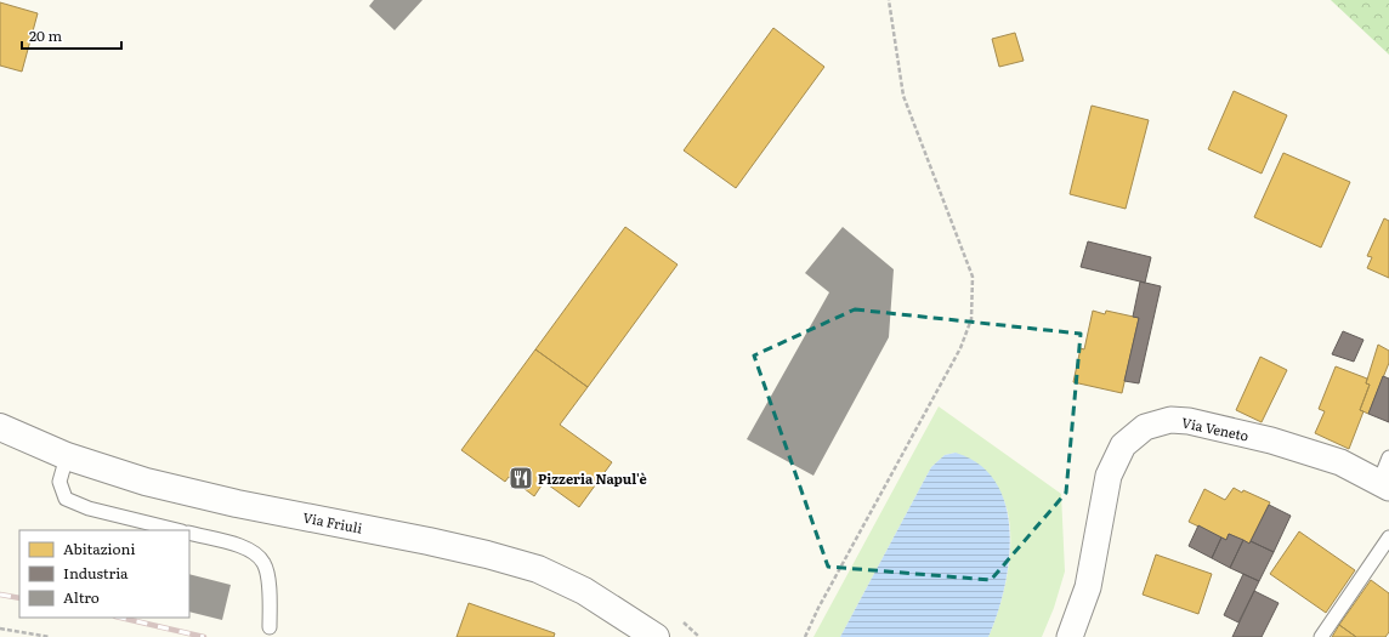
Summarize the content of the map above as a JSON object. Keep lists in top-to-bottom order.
{
  "streets": {
    "street": ["Via Veneto", "Via Friuli"]
  },
  "places": {
    "restaurant": ["Pizzeria Napul'è"]
  },
  "legend": ["Abitazioni", "Industria", "Altro"],
  "scale_bar": "20 m"
}
